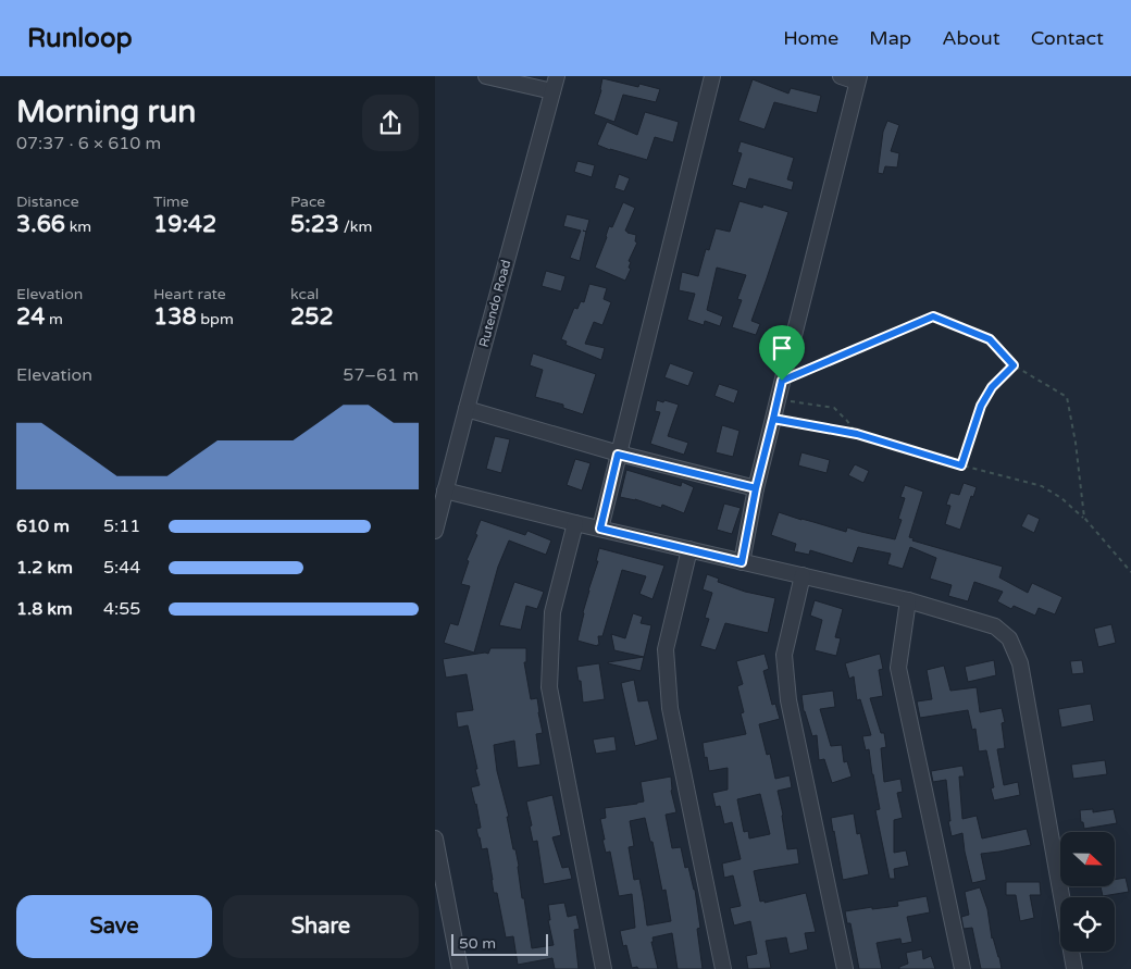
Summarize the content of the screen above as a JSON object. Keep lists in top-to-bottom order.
{
  "streets": {
    "street": ["Rutendo Road"]
  },
  "scale_bar": "50 m",
  "north": "right",
  "page": {
    "header": "Runloop",
    "nav": [
      "Home",
      "Map",
      "About",
      "Contact"
    ],
    "heading": ["Morning run", "07:37 · 6 × 610 m"],
    "stats": [
      ["Distance", "3.66 km"],
      ["Time", "19:42"],
      ["Pace", "5:23 /km"],
      ["Elevation", "24 m"],
      ["Heart rate", "138 bpm"],
      ["kcal", "252"]
    ],
    "chart": ["Elevation", "57–61 m"],
    "list": [
      {
        "name": "610 m",
        "note": "5:11"
      },
      {
        "name": "1.2 km",
        "note": "5:44"
      },
      {
        "name": "1.8 km",
        "note": "4:55"
      }
    ],
    "buttons": ["Save", "Share"],
    "scale": "50 m"
  }
}
